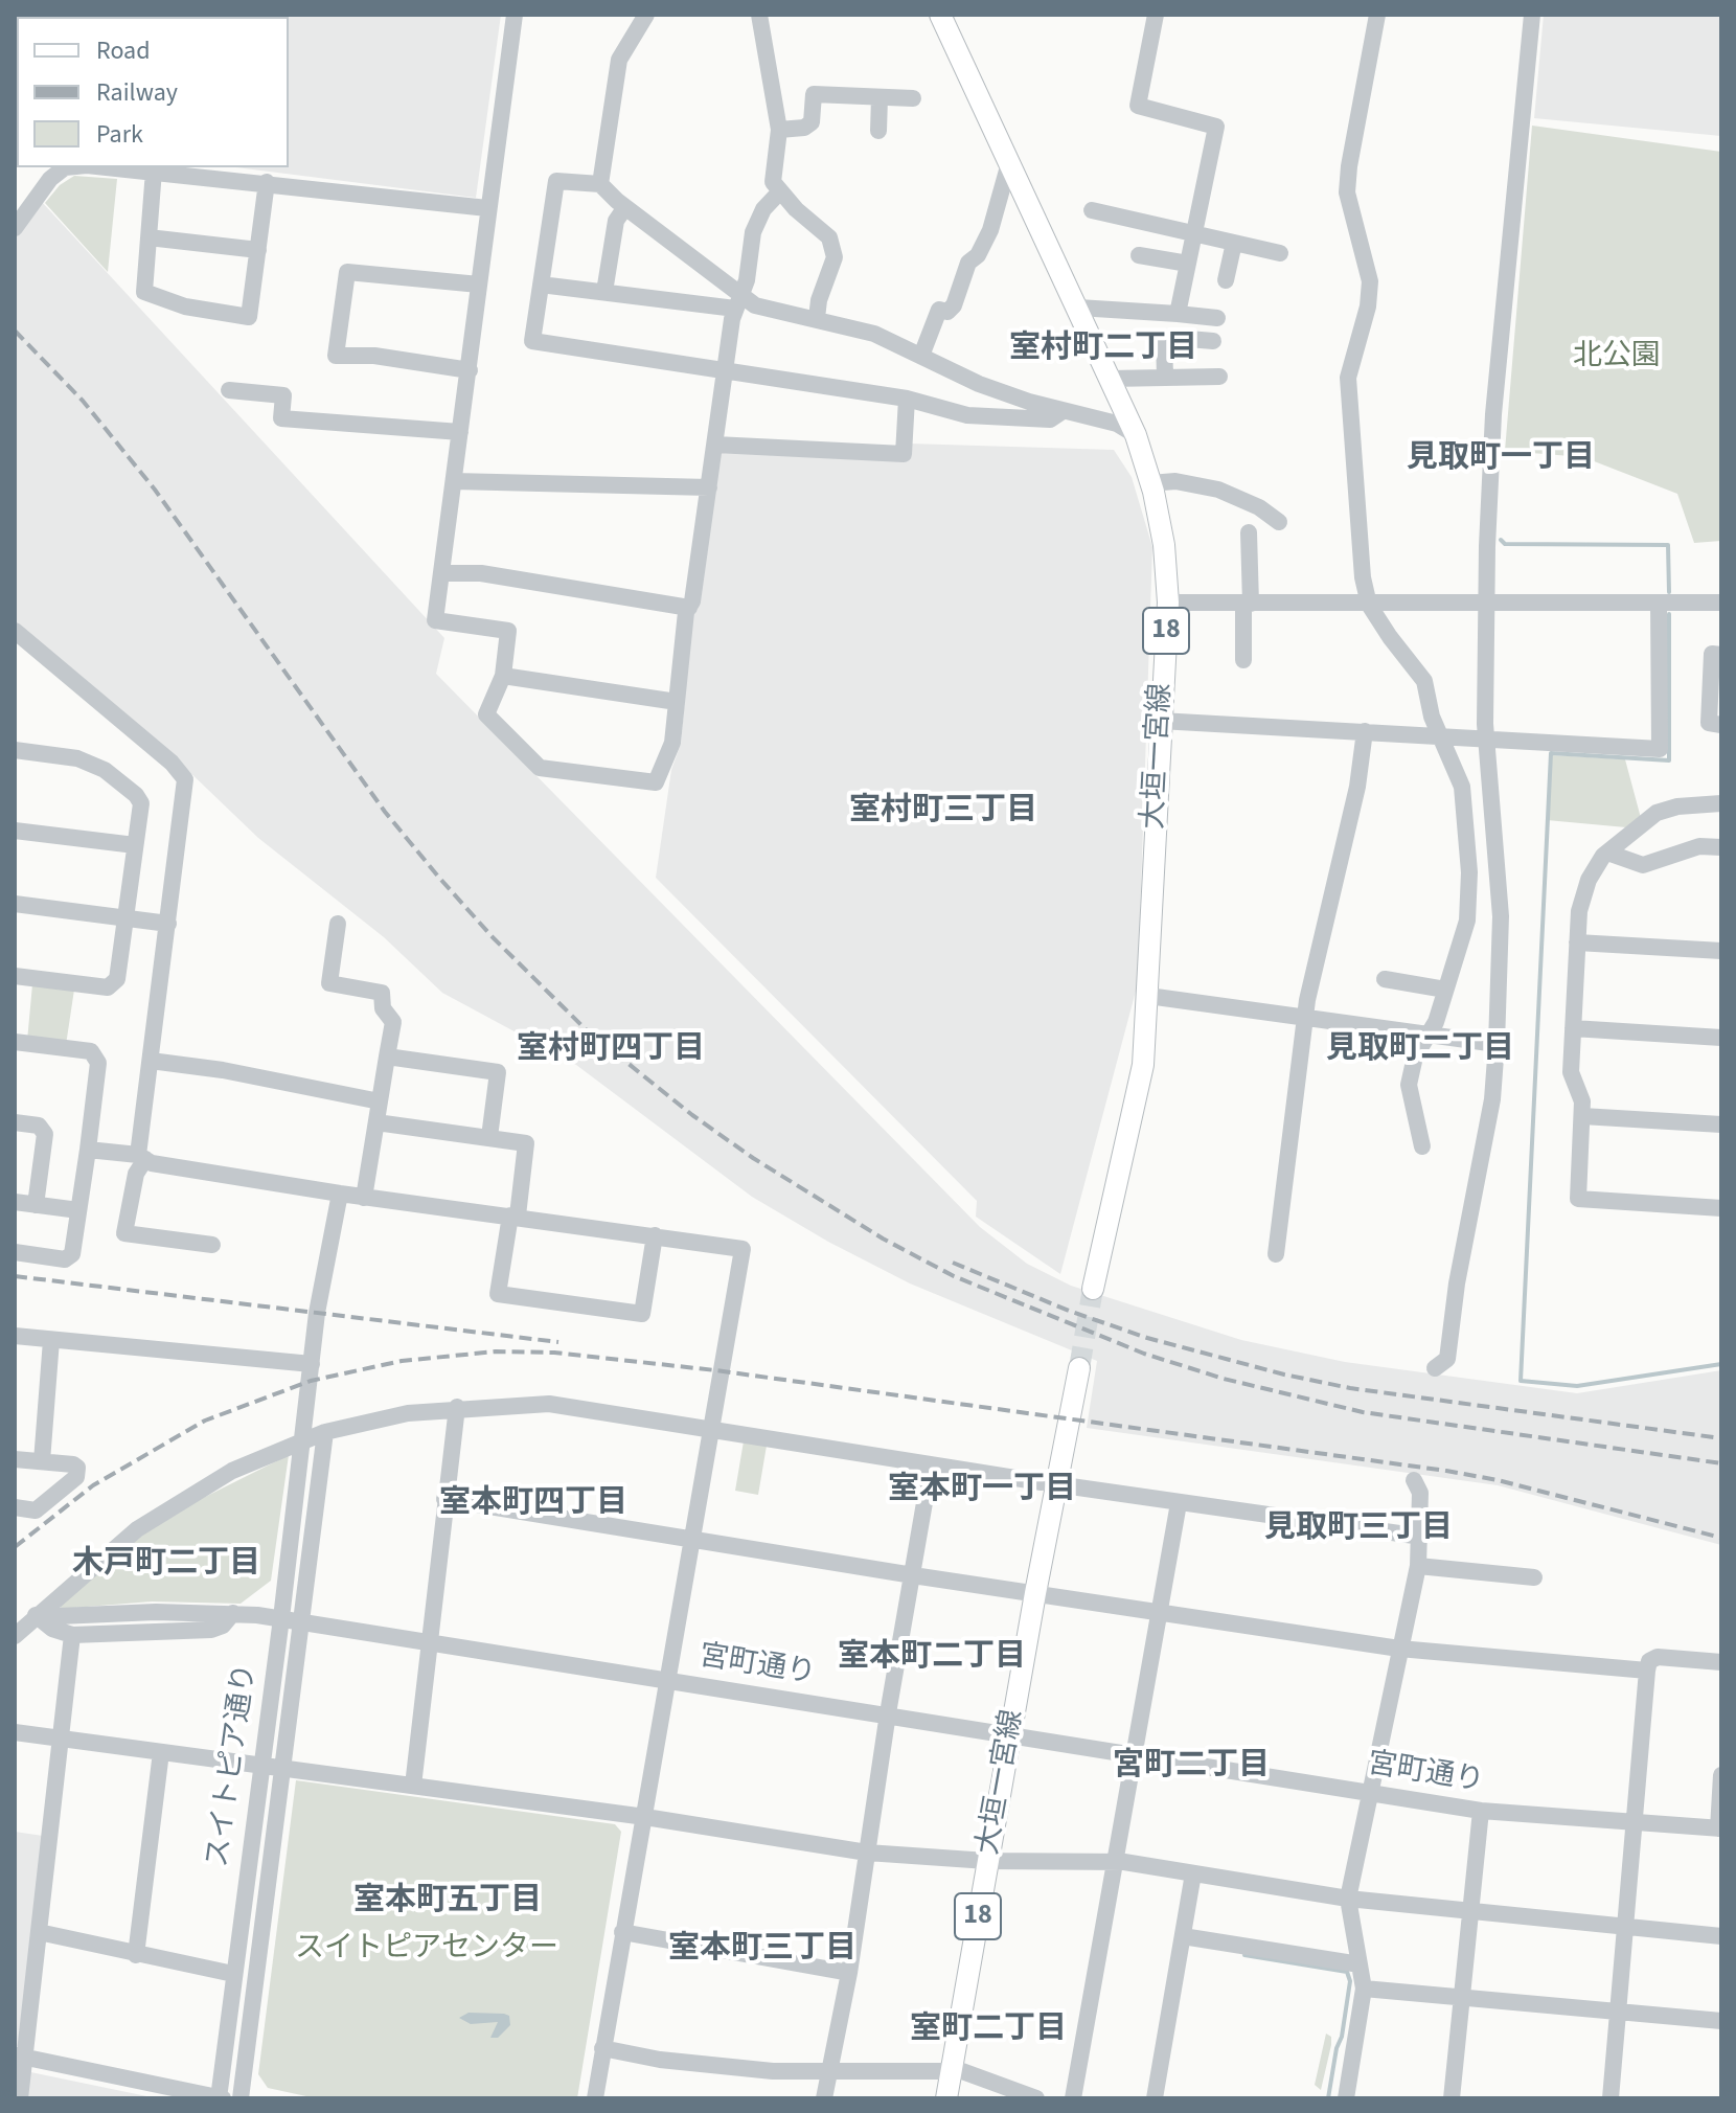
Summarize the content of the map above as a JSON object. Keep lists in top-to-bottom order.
{
  "streets": {
    "main road": ["18", "大垣一宮線"],
    "street": ["宮町通り", "スイトピア通り"]
  },
  "crossings": [
    ["大垣一宮線", "宮町通り"],
    ["宮町通り", "スイトピア通り"]
  ],
  "districts": [
    "室村町二丁目",
    "見取町一丁目",
    "室村町三丁目",
    "室村町四丁目",
    "見取町二丁目",
    "室本町一丁目",
    "室本町四丁目",
    "見取町三丁目",
    "木戸町二丁目",
    "室本町二丁目",
    "宮町二丁目",
    "室本町五丁目",
    "室本町三丁目",
    "室町二丁目"
  ],
  "parks": ["北公園", "スイトピアセンター"],
  "legend": ["Road", "Railway", "Park"]
}
